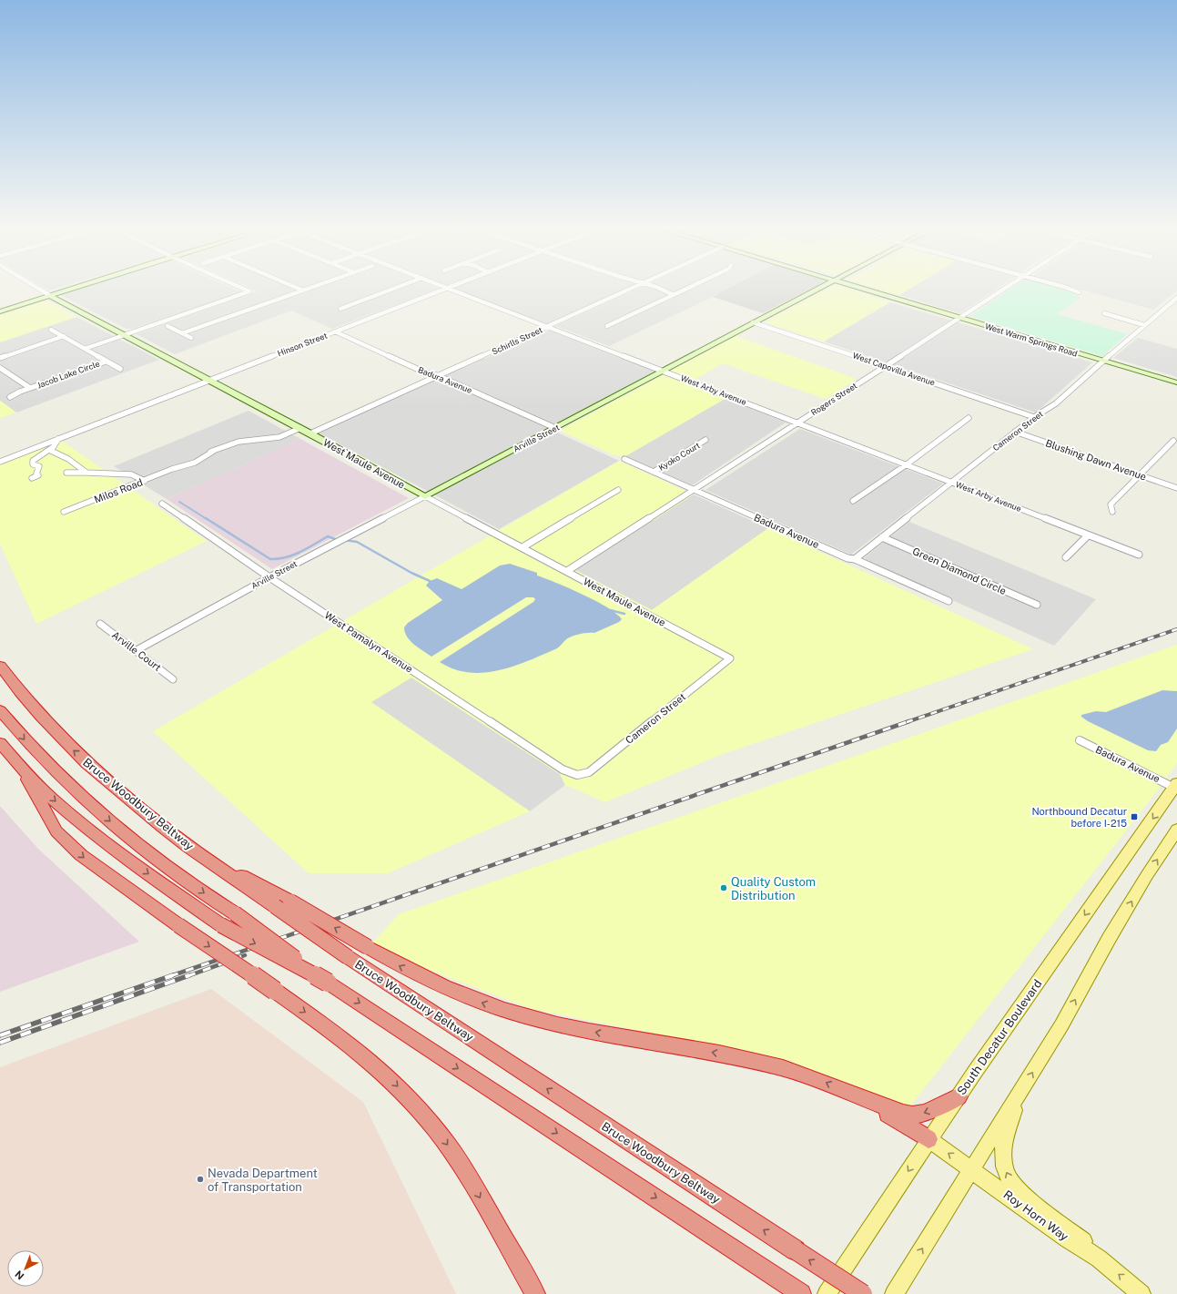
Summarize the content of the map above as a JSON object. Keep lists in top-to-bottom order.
{
  "streets": {
    "highway": ["Bruce Woodbury Beltway"],
    "main road": ["South Decatur Boulevard", "Roy Horn Way"],
    "street": [
      "West Warm Springs Road",
      "Schirlls Street",
      "Hinson Street",
      "West Capovilla Avenue",
      "Jacob Lake Circle",
      "Badura Avenue",
      "West Arby Avenue",
      "Rogers Street",
      "Cameron Street",
      "Arville Street",
      "Kyoko Court",
      "Blushing Dawn Avenue",
      "West Maule Avenue",
      "Milos Road",
      "Green Diamond Circle",
      "West Pamalyn Avenue",
      "Arville Court"
    ]
  },
  "crossings": [
    ["West Warm Springs Road", "Rogers Street"],
    ["West Warm Springs Road", "Cameron Street"],
    ["Schirlls Street", "Badura Avenue"],
    ["Schirlls Street", "West Arby Avenue"],
    ["Schirlls Street", "West Maule Avenue"],
    ["Schirlls Street", "Milos Road"],
    ["Hinson Street", "Badura Avenue"],
    ["Hinson Street", "West Arby Avenue"],
    ["Hinson Street", "West Maule Avenue"],
    ["West Capovilla Avenue", "Rogers Street"],
    ["West Capovilla Avenue", "Cameron Street"],
    ["West Capovilla Avenue", "Arville Street"],
    ["Jacob Lake Circle", "West Maule Avenue"],
    ["Badura Avenue", "Rogers Street"],
    ["Badura Avenue", "Cameron Street"],
    ["Badura Avenue", "Arville Street"],
    ["Badura Avenue", "Kyoko Court"],
    ["Badura Avenue", "South Decatur Boulevard"],
    ["West Arby Avenue", "Rogers Street"],
    ["West Arby Avenue", "Cameron Street"],
    ["West Arby Avenue", "Arville Street"],
    ["Rogers Street", "West Maule Avenue"],
    ["Cameron Street", "Blushing Dawn Avenue"],
    ["Cameron Street", "West Maule Avenue"],
    ["Cameron Street", "Green Diamond Circle"],
    ["Cameron Street", "West Pamalyn Avenue"],
    ["Arville Street", "West Maule Avenue"],
    ["Arville Street", "West Pamalyn Avenue"],
    ["Arville Street", "Arville Court"],
    ["West Maule Avenue", "Milos Road"],
    ["South Decatur Boulevard", "Roy Horn Way"]
  ],
  "one_way": ["Roy Horn Way"],
  "places": {
    "transit": ["Northbound Decatur before I-215"],
    "other": ["Quality Custom Distribution", "Nevada Department of Transportation"]
  },
  "north": "bottom left"
}
